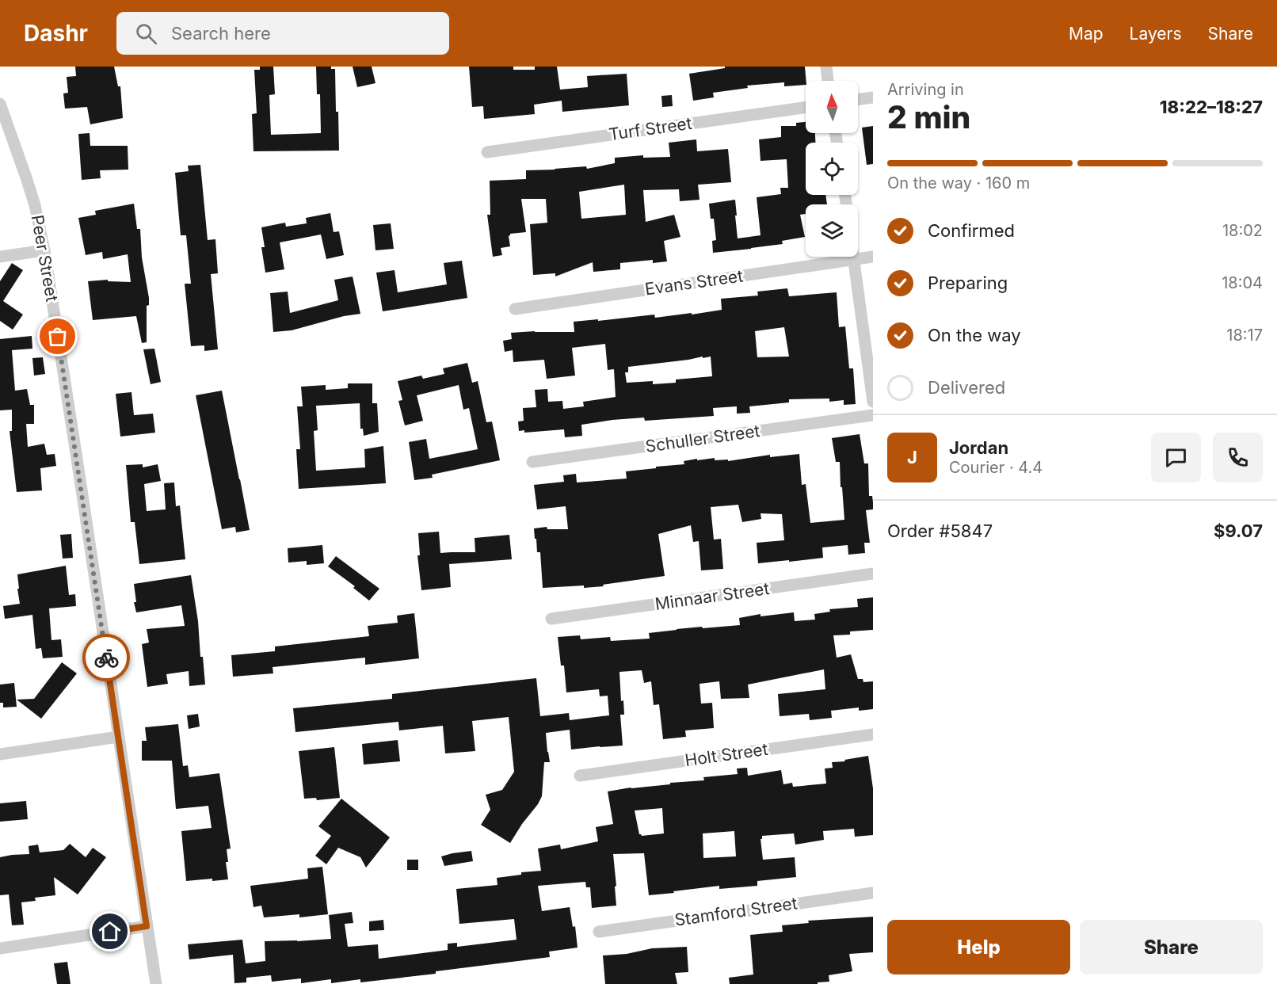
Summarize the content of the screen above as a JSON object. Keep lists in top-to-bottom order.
{
  "streets": {
    "street": [
      "Turf Street",
      "Peer Street",
      "Evans Street",
      "Schuller Street",
      "Minnaar Street",
      "Holt Street",
      "Stamford Street"
    ]
  },
  "north": "top",
  "page": {
    "header": "Dashr",
    "search": "Search here",
    "nav": ["Map", "Layers", "Share"],
    "heading": ["2 min", "Arriving in", "18:22–18:27"],
    "panel": [
      "Jordan",
      "Courier · 4.4",
      "Order #5847",
      "$9.07"
    ],
    "bar": "On the way · 160 m",
    "list": [
      ["Confirmed", "18:02"],
      ["Preparing", "18:04"],
      ["On the way", "18:17"],
      "Delivered"
    ],
    "round": "J",
    "buttons": ["Help", "Share"]
  }
}
